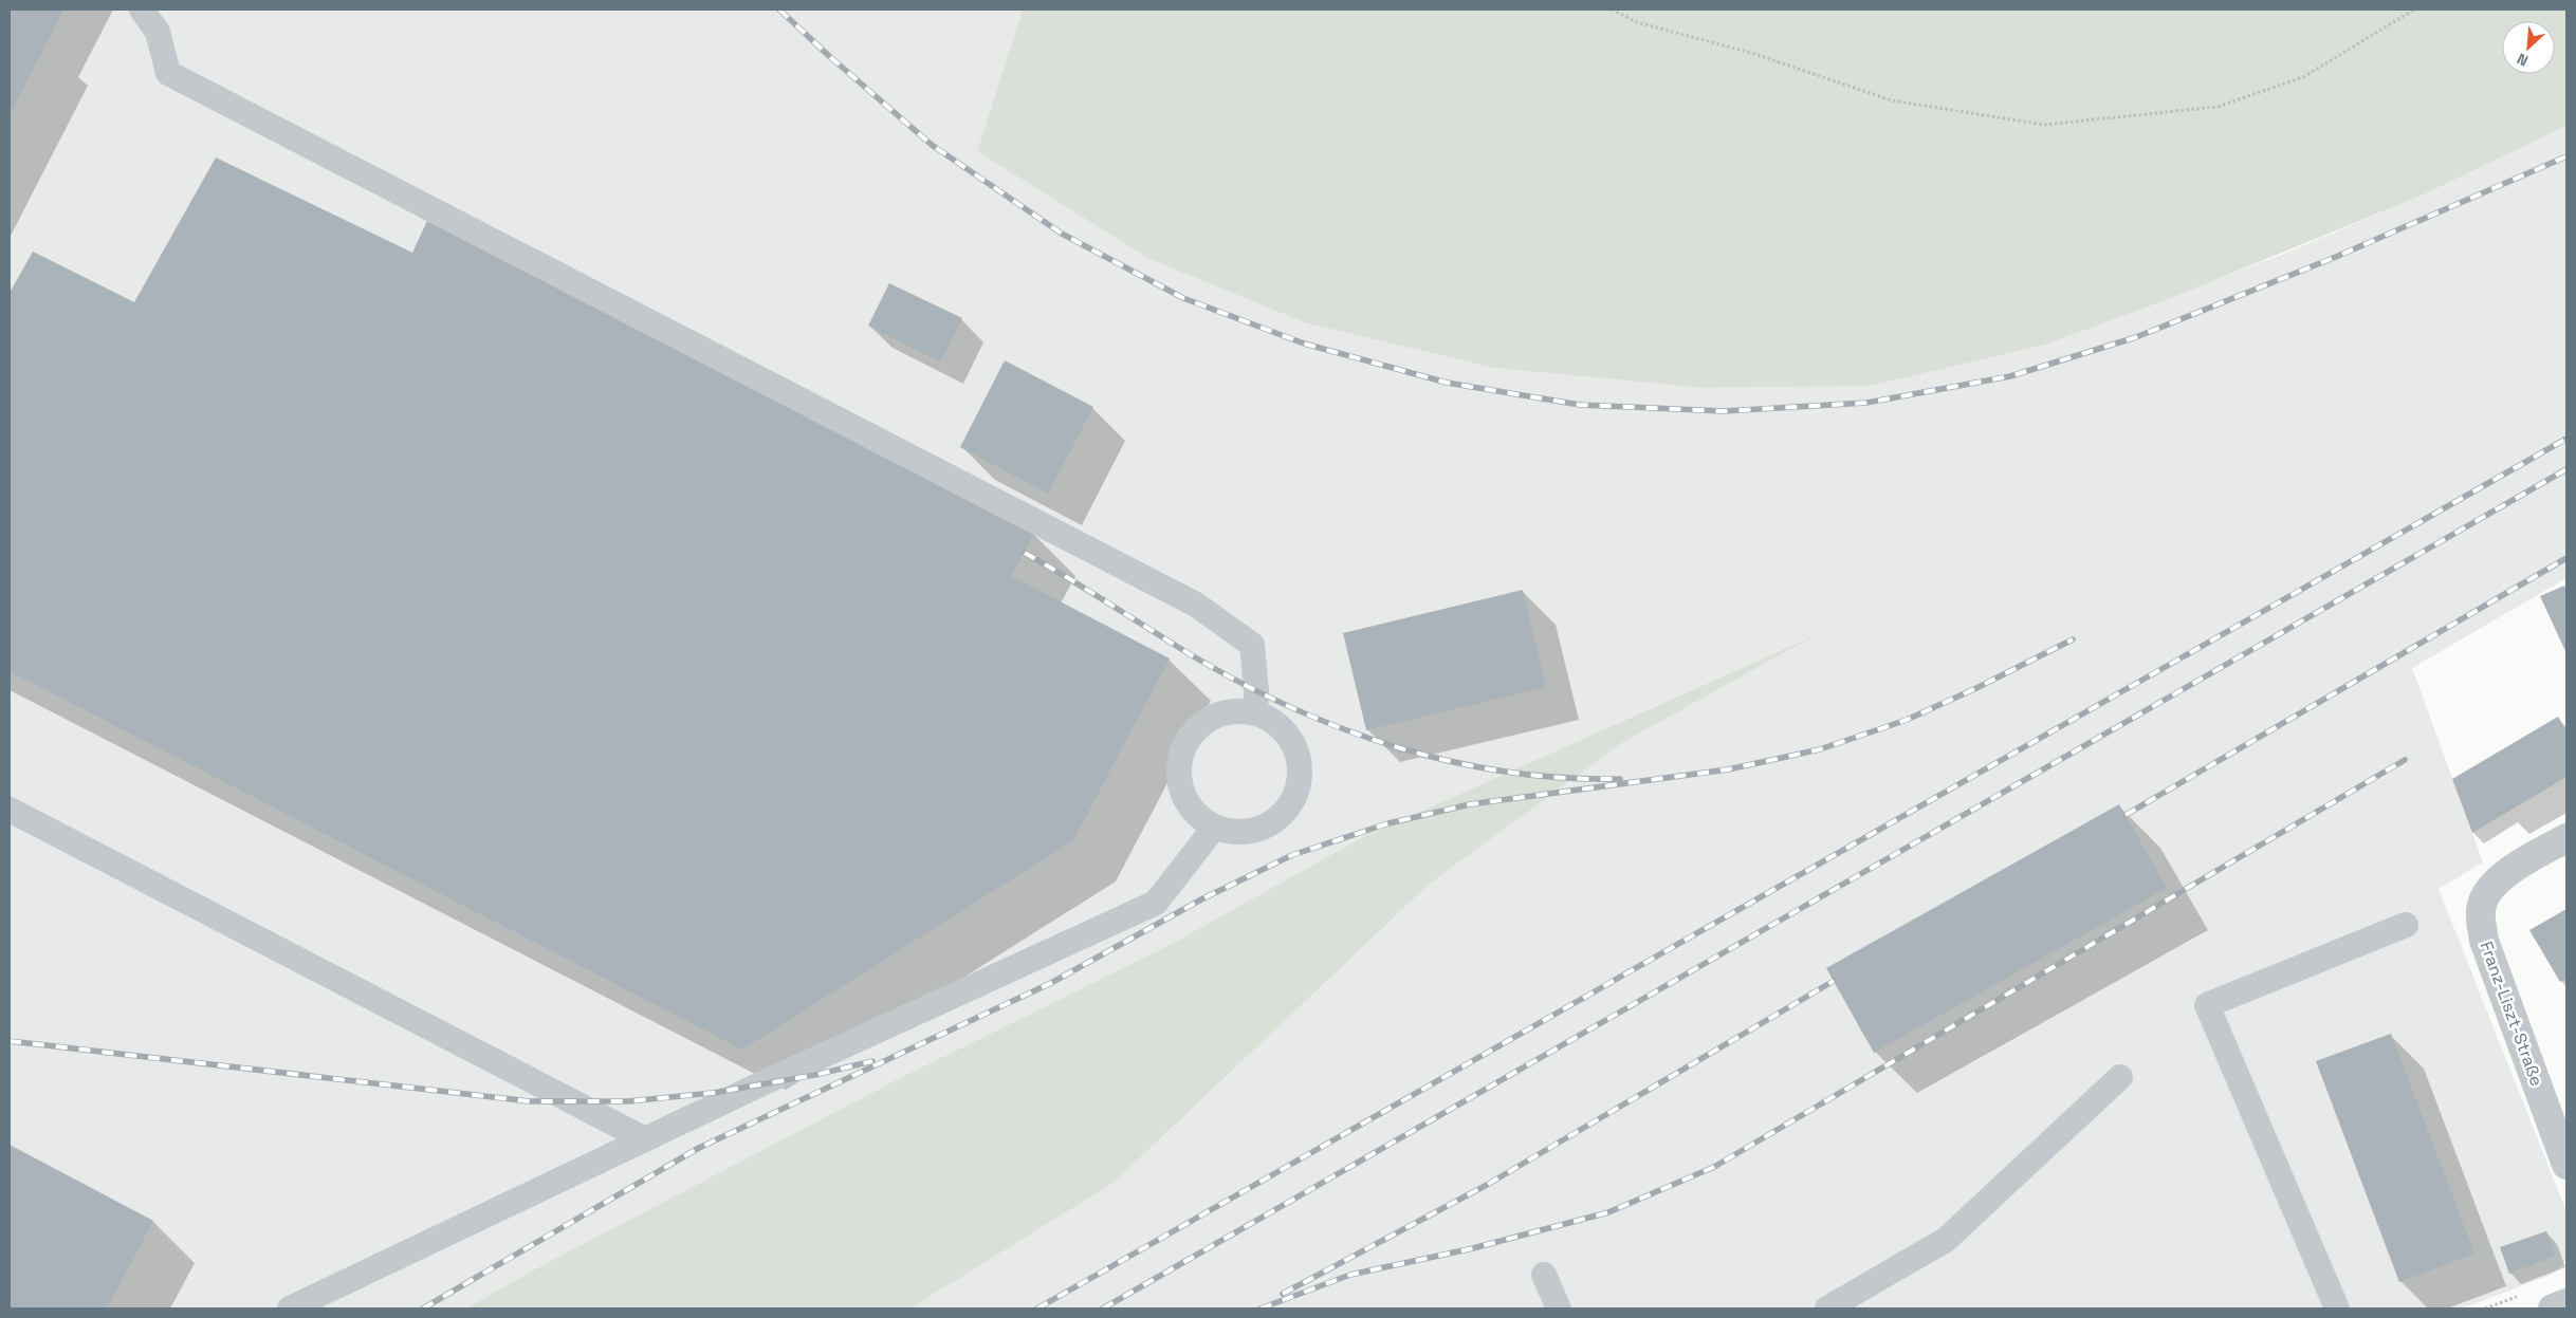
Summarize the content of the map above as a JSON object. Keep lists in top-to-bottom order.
{
  "streets": {
    "street": ["Franz-Liszt-Straße"]
  },
  "north": "bottom left"
}
